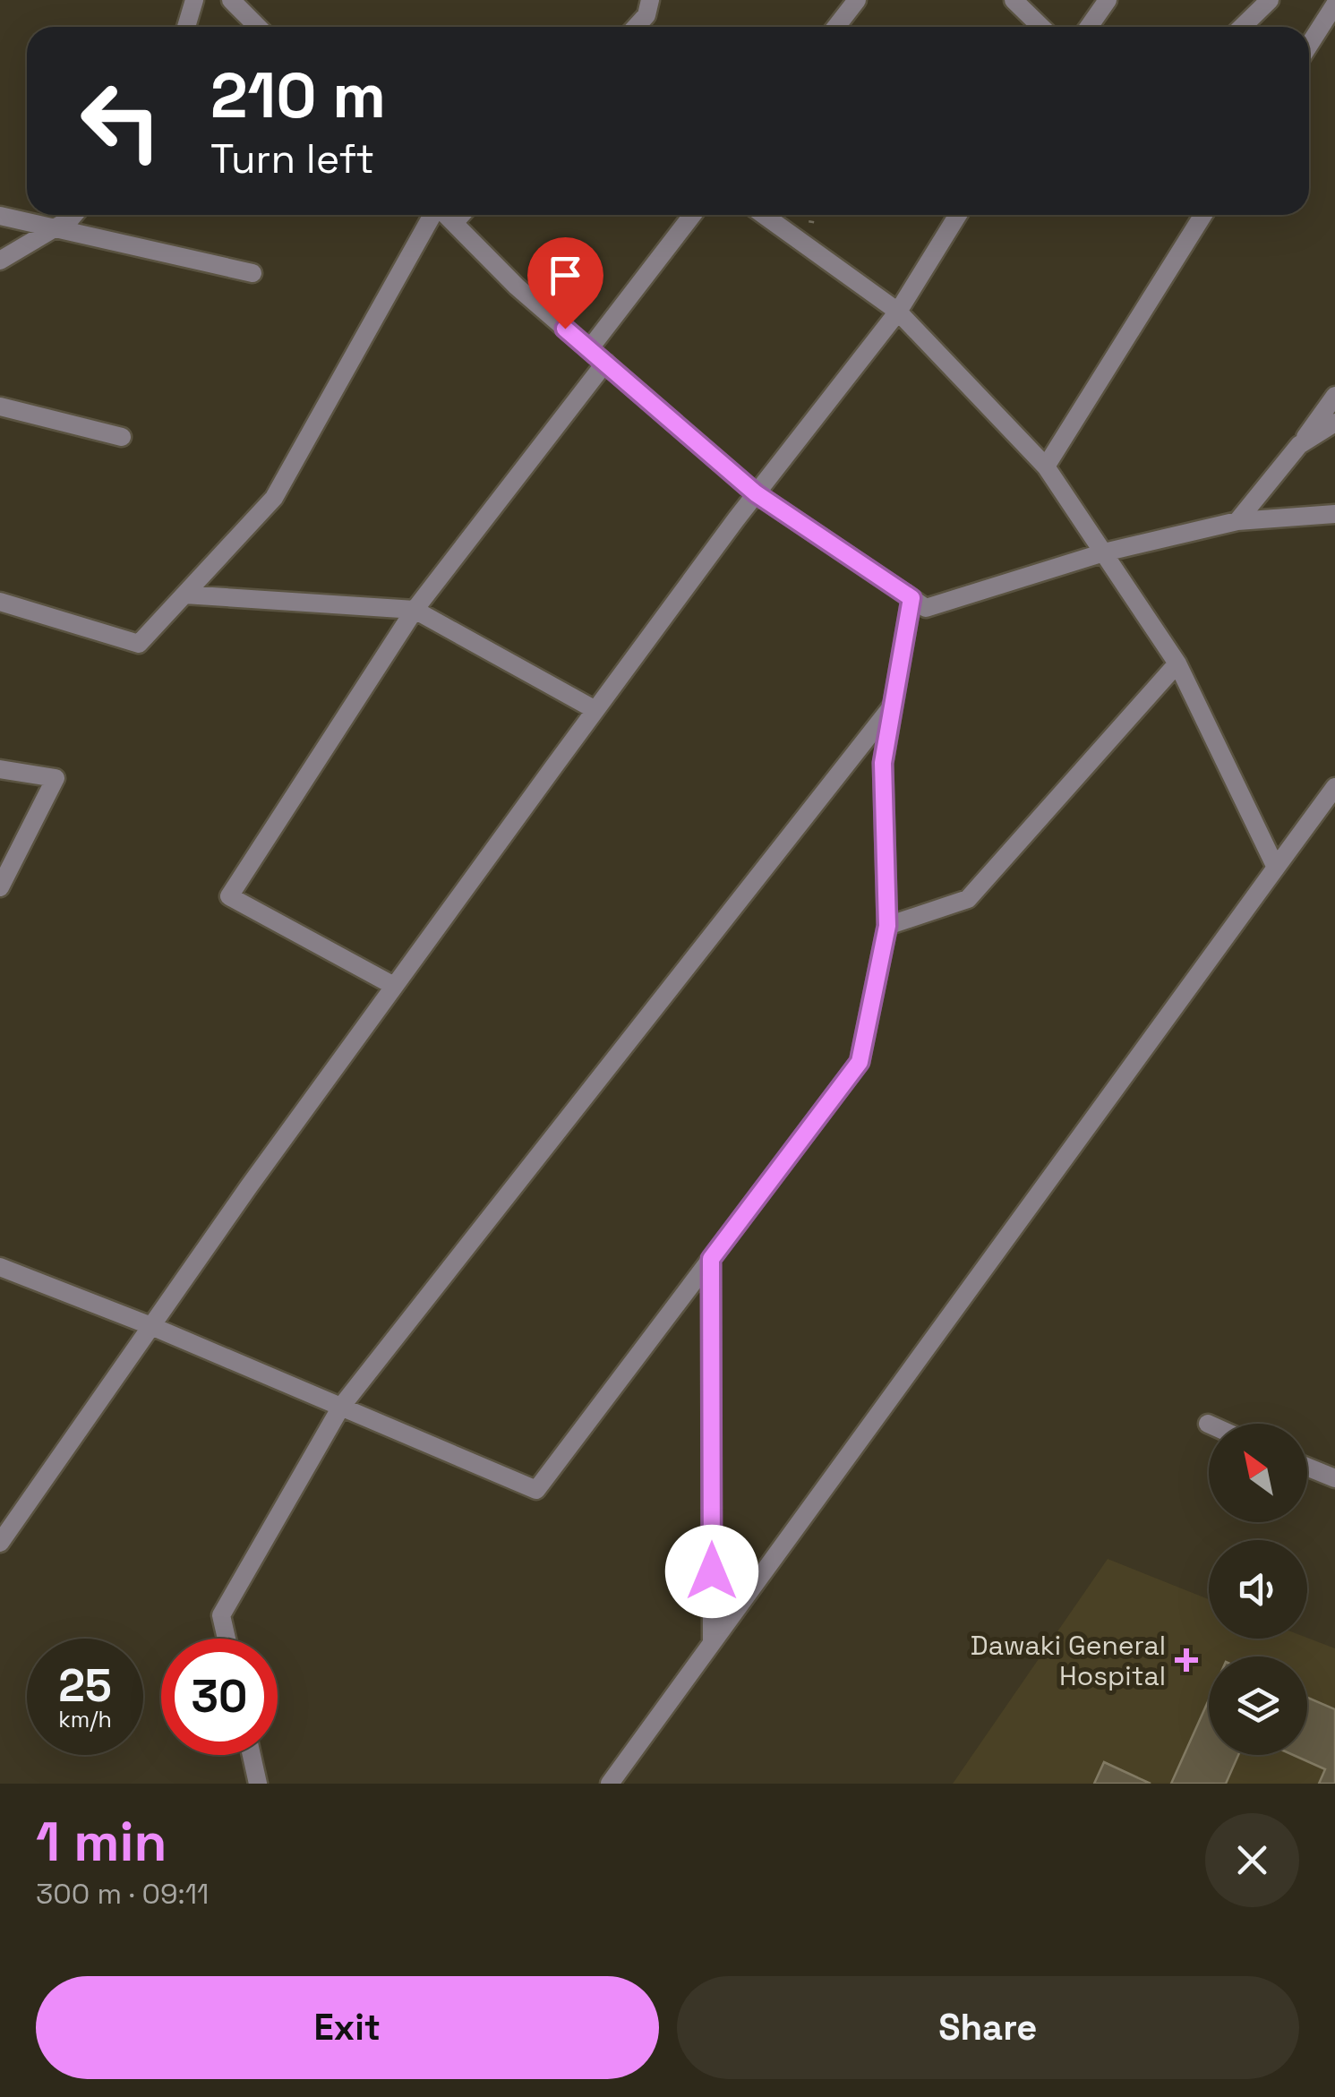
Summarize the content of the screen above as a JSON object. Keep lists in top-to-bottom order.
{
  "places": {
    "health": ["Dawaki General Hospital"]
  },
  "north": "top left",
  "page": {
    "turn": ["210 m", "Turn left"],
    "speed": "25 km/h",
    "limit": "30",
    "heading": ["1 min", "300 m · 09:11"],
    "buttons": ["Exit", "Share"]
  }
}
